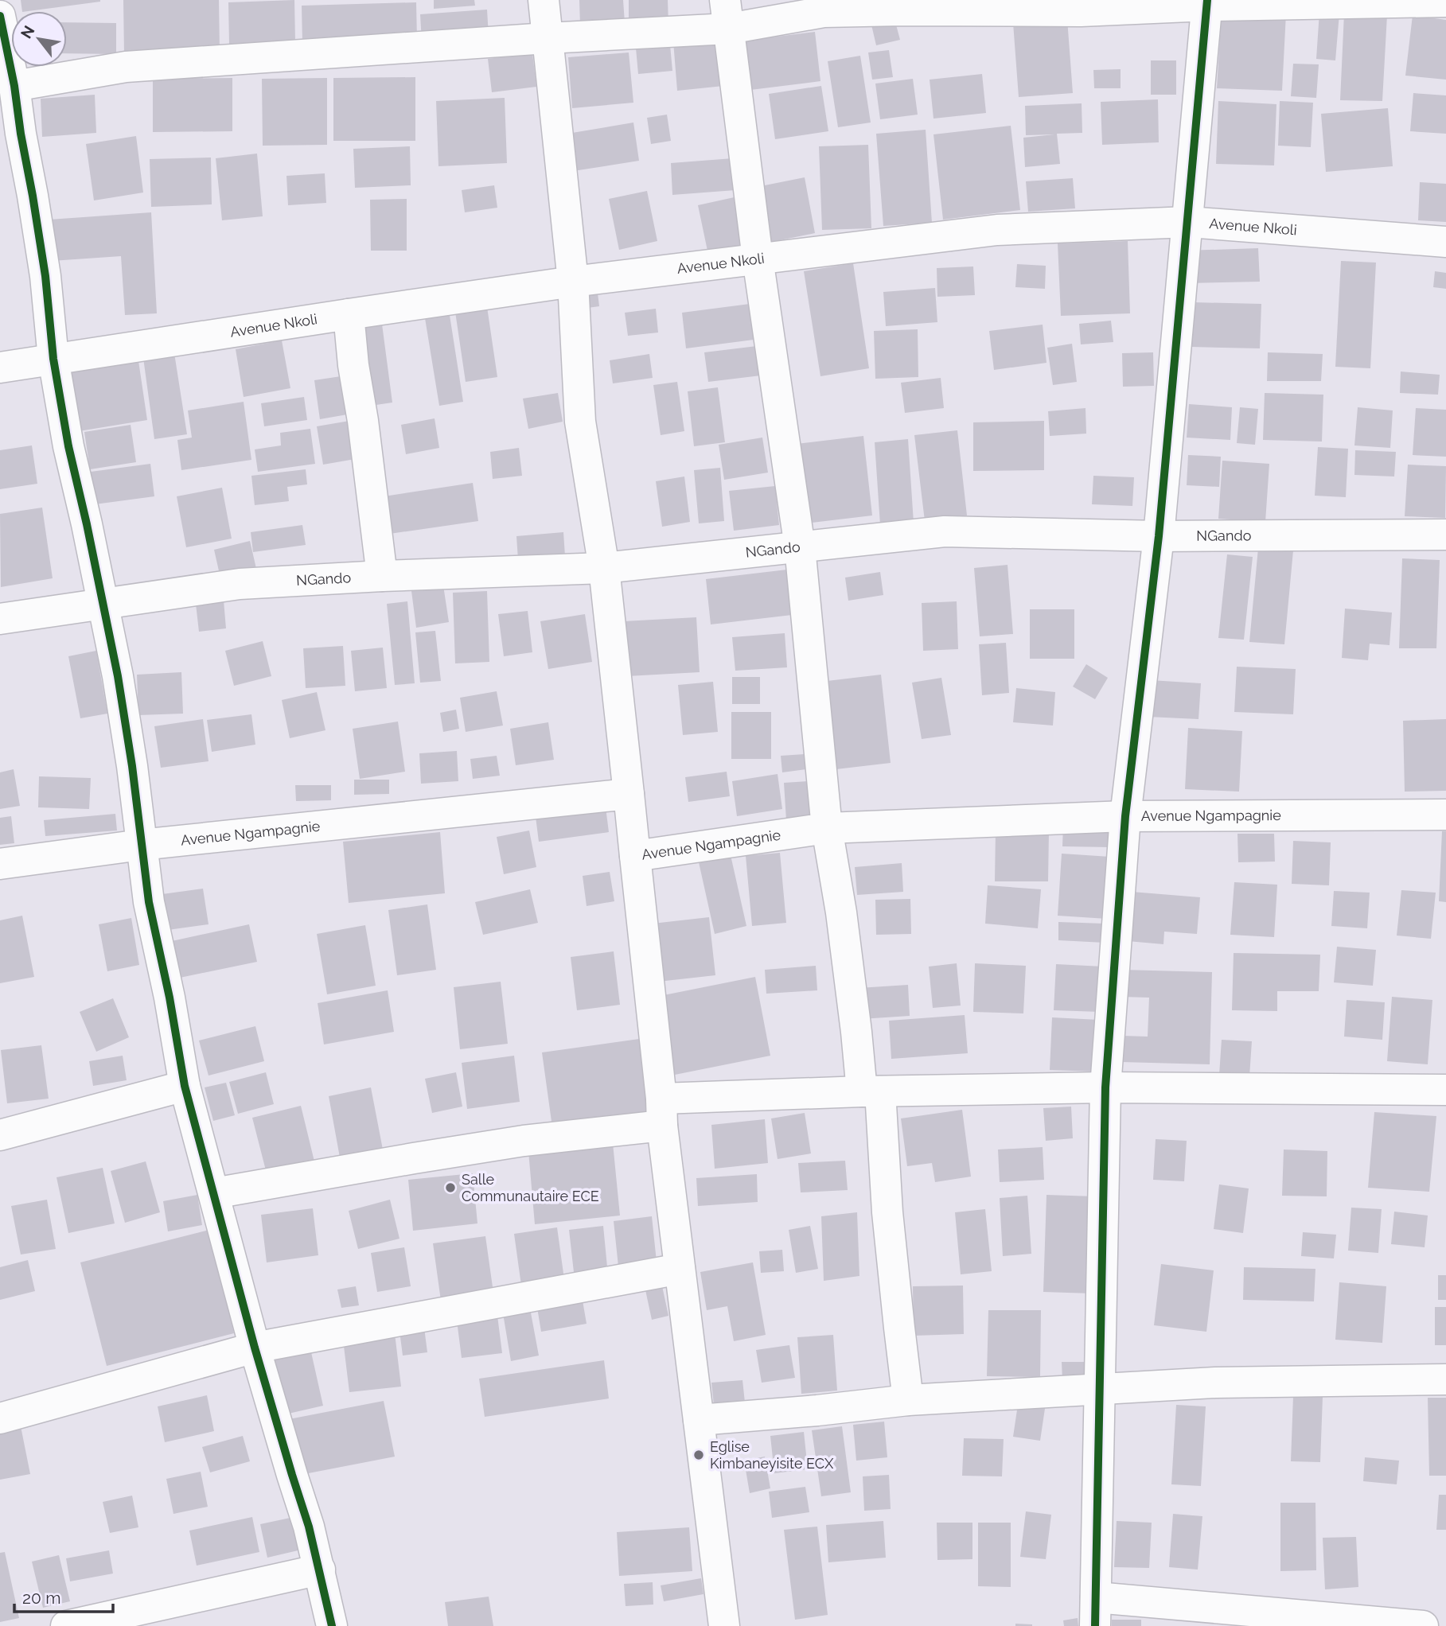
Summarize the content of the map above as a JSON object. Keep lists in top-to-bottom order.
{
  "streets": {
    "street": ["Avenue Nkoli", "NGando", "Avenue Ngampagnie"]
  },
  "places": ["Salle Communautaire ECE", "Eglise Kimbaneyisite ECX"],
  "scale_bar": "20 m",
  "north": "top left"
}
